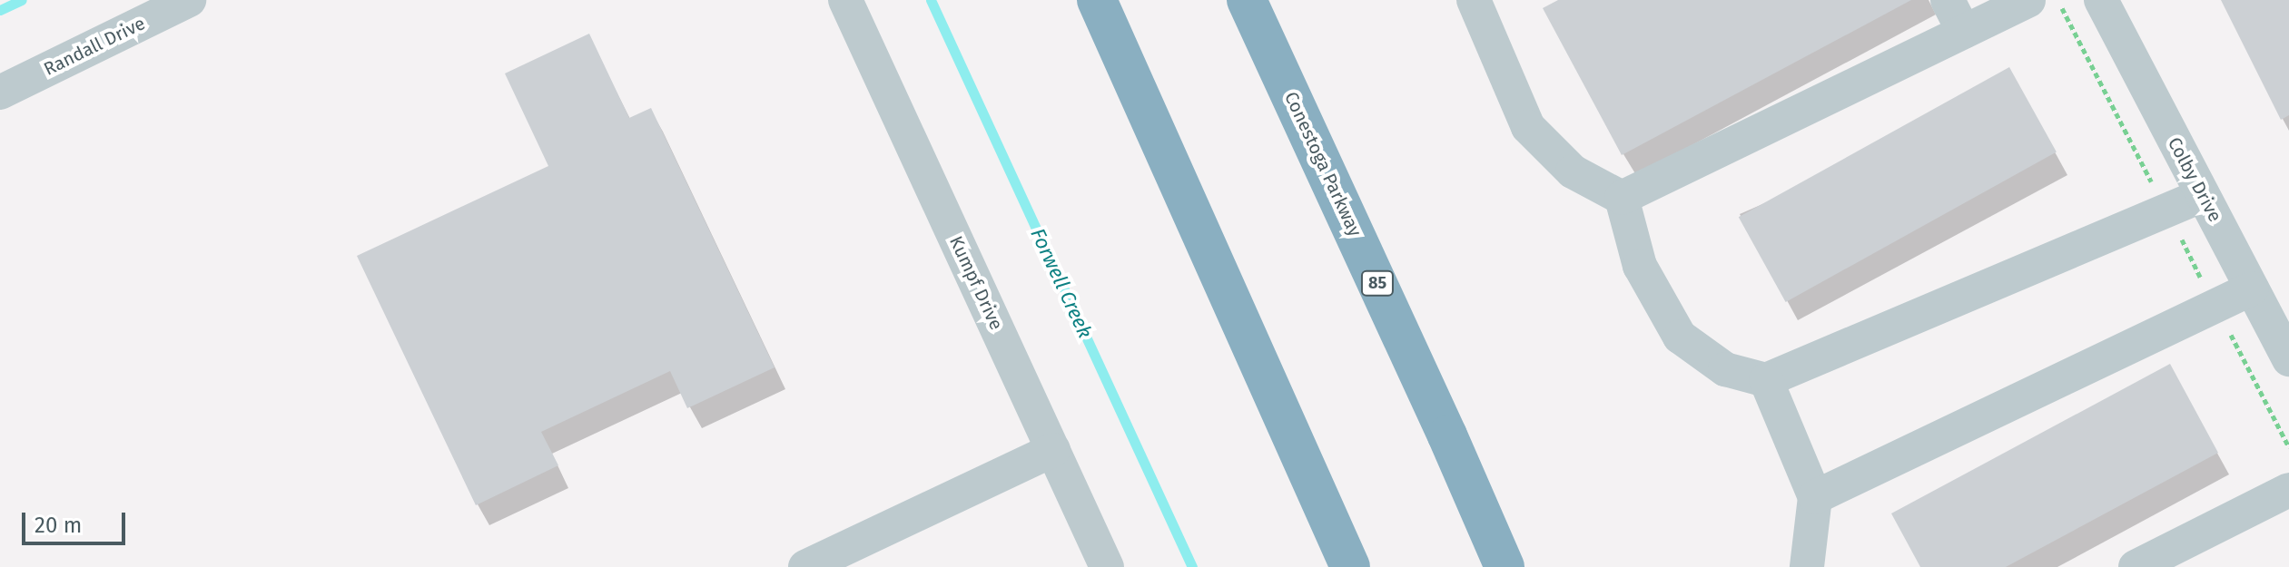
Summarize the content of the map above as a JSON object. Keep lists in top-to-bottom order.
{
  "streets": {
    "highway": ["Conestoga Parkway", "85"],
    "street": ["Randall Drive", "Colby Drive", "Kumpf Drive"]
  },
  "water": ["Forwell Creek"],
  "scale_bar": "20 m"
}
